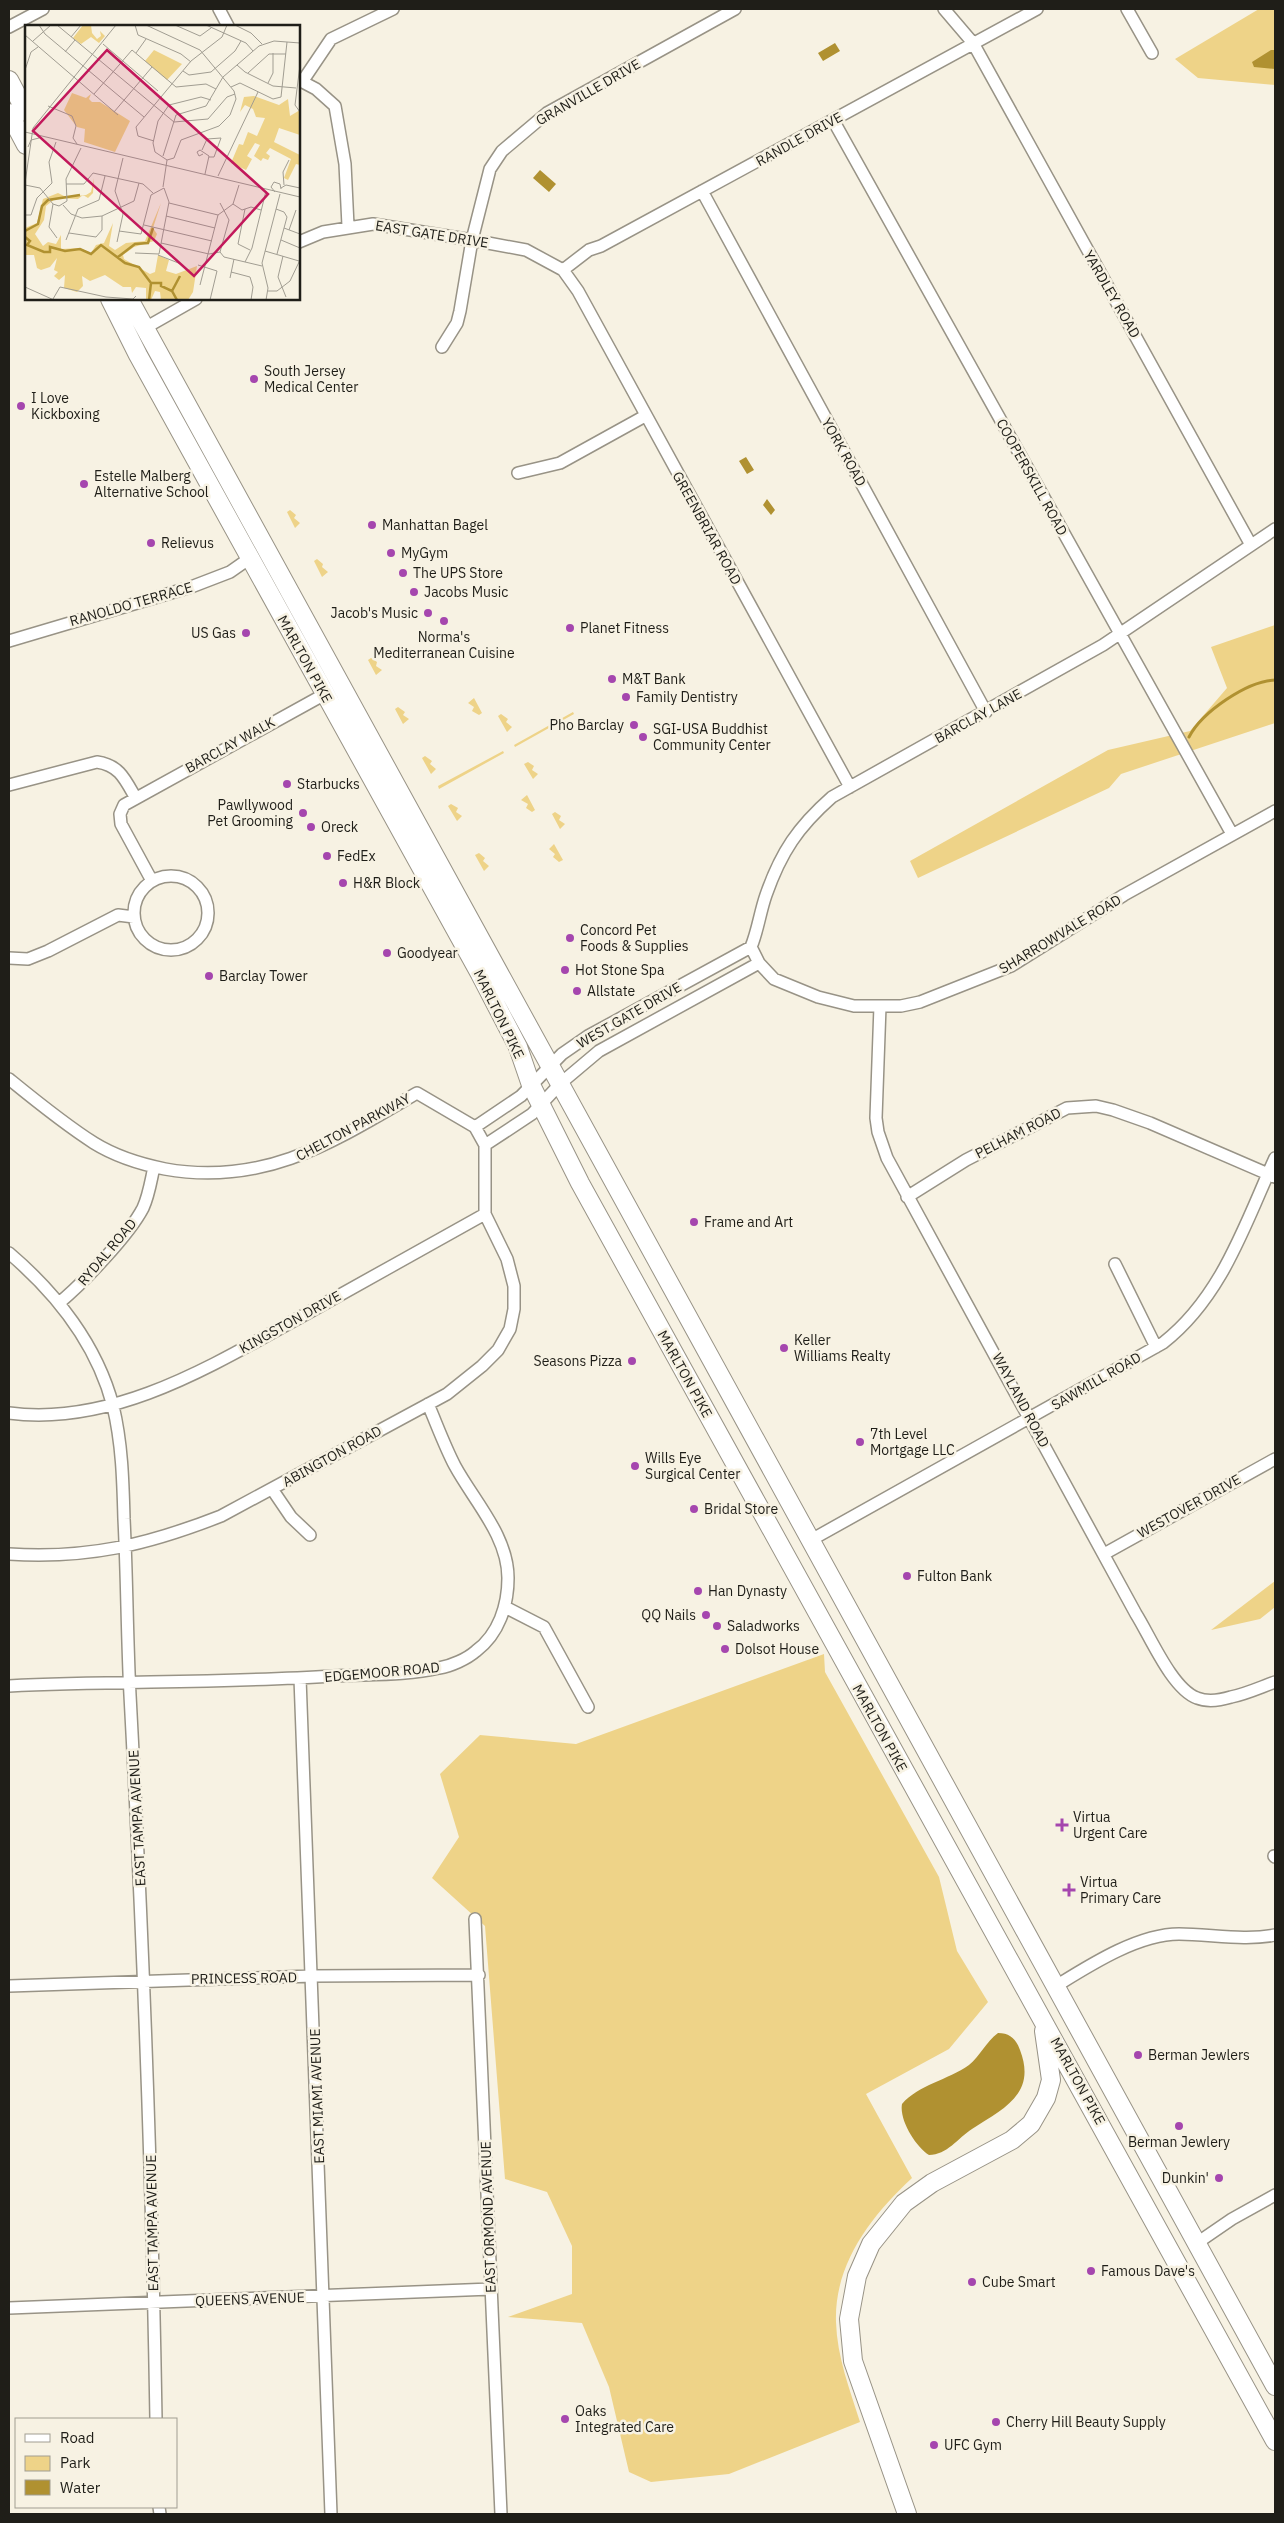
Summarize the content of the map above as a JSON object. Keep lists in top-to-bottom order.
{
  "streets": {
    "highway": ["MARLTON PIKE"],
    "street": [
      "GRANVILLE DRIVE",
      "RANDLE DRIVE",
      "EAST GATE DRIVE",
      "YARDLEY ROAD",
      "YORK ROAD",
      "COOPERSKILL ROAD",
      "GREENBRIAR ROAD",
      "RANOLDO TERRACE",
      "BARCLAY LANE",
      "BARCLAY WALK",
      "SHARROWVALE ROAD",
      "WEST GATE DRIVE",
      "CHELTON PARKWAY",
      "PELHAM ROAD",
      "RYDAL ROAD",
      "KINGSTON DRIVE",
      "SAWMILL ROAD",
      "WAYLAND ROAD",
      "ABINGTON ROAD",
      "WESTOVER DRIVE",
      "EDGEMOOR ROAD",
      "EAST TAMPA AVENUE",
      "PRINCESS ROAD",
      "EAST MIAMI AVENUE",
      "EAST ORMOND AVENUE",
      "QUEENS AVENUE"
    ]
  },
  "crossings": [
    ["GRANVILLE DRIVE", "EAST GATE DRIVE"],
    ["RANDLE DRIVE", "EAST GATE DRIVE"],
    ["RANDLE DRIVE", "YARDLEY ROAD"],
    ["RANDLE DRIVE", "YORK ROAD"],
    ["RANDLE DRIVE", "COOPERSKILL ROAD"],
    ["RANDLE DRIVE", "GREENBRIAR ROAD"],
    ["EAST GATE DRIVE", "GREENBRIAR ROAD"],
    ["YARDLEY ROAD", "BARCLAY LANE"],
    ["YORK ROAD", "BARCLAY LANE"],
    ["COOPERSKILL ROAD", "BARCLAY LANE"],
    ["COOPERSKILL ROAD", "SHARROWVALE ROAD"],
    ["GREENBRIAR ROAD", "BARCLAY LANE"],
    ["RANOLDO TERRACE", "MARLTON PIKE"],
    ["MARLTON PIKE", "BARCLAY WALK"],
    ["MARLTON PIKE", "WEST GATE DRIVE"],
    ["MARLTON PIKE", "SAWMILL ROAD"],
    ["BARCLAY LANE", "SHARROWVALE ROAD"],
    ["BARCLAY LANE", "WEST GATE DRIVE"],
    ["SHARROWVALE ROAD", "WEST GATE DRIVE"],
    ["SHARROWVALE ROAD", "WAYLAND ROAD"],
    ["CHELTON PARKWAY", "RYDAL ROAD"],
    ["PELHAM ROAD", "SAWMILL ROAD"],
    ["PELHAM ROAD", "WAYLAND ROAD"],
    ["RYDAL ROAD", "EAST TAMPA AVENUE"],
    ["KINGSTON DRIVE", "ABINGTON ROAD"],
    ["KINGSTON DRIVE", "EAST TAMPA AVENUE"],
    ["SAWMILL ROAD", "WAYLAND ROAD"],
    ["WAYLAND ROAD", "WESTOVER DRIVE"],
    ["ABINGTON ROAD", "EDGEMOOR ROAD"],
    ["ABINGTON ROAD", "EAST TAMPA AVENUE"],
    ["EDGEMOOR ROAD", "EAST TAMPA AVENUE"],
    ["EDGEMOOR ROAD", "EAST MIAMI AVENUE"],
    ["EAST TAMPA AVENUE", "PRINCESS ROAD"],
    ["EAST TAMPA AVENUE", "QUEENS AVENUE"],
    ["PRINCESS ROAD", "EAST MIAMI AVENUE"],
    ["PRINCESS ROAD", "EAST ORMOND AVENUE"],
    ["EAST MIAMI AVENUE", "QUEENS AVENUE"],
    ["EAST ORMOND AVENUE", "QUEENS AVENUE"]
  ],
  "places": {
    "other": [
      "South Jersey Medical Center",
      "I Love Kickboxing",
      "Estelle Malberg Alternative School",
      "Manhattan Bagel",
      "Relievus",
      "MyGym",
      "The UPS Store",
      "Jacobs Music",
      "Jacob's Music",
      "Norma's Mediterranean Cuisine",
      "Planet Fitness",
      "US Gas",
      "M&T Bank",
      "Family Dentistry",
      "Pho Barclay",
      "SGI-USA Buddhist Community Center",
      "Starbucks",
      "Pawllywood Pet Grooming",
      "Oreck",
      "FedEx",
      "H&R Block",
      "Concord Pet Foods & Supplies",
      "Goodyear",
      "Hot Stone Spa",
      "Barclay Tower",
      "Allstate",
      "Frame and Art",
      "Keller Williams Realty",
      "Seasons Pizza",
      "7th Level Mortgage LLC",
      "Wills Eye Surgical Center",
      "Bridal Store",
      "Fulton Bank",
      "Han Dynasty",
      "QQ Nails",
      "Saladworks",
      "Dolsot House",
      "Berman Jewlers",
      "Berman Jewlery",
      "Dunkin'",
      "Famous Dave's",
      "Cube Smart",
      "Oaks Integrated Care",
      "Cherry Hill Beauty Supply",
      "UFC Gym"
    ],
    "health": ["Virtua Urgent Care", "Virtua Primary Care"]
  },
  "legend": ["Road", "Park", "Water"]
}
